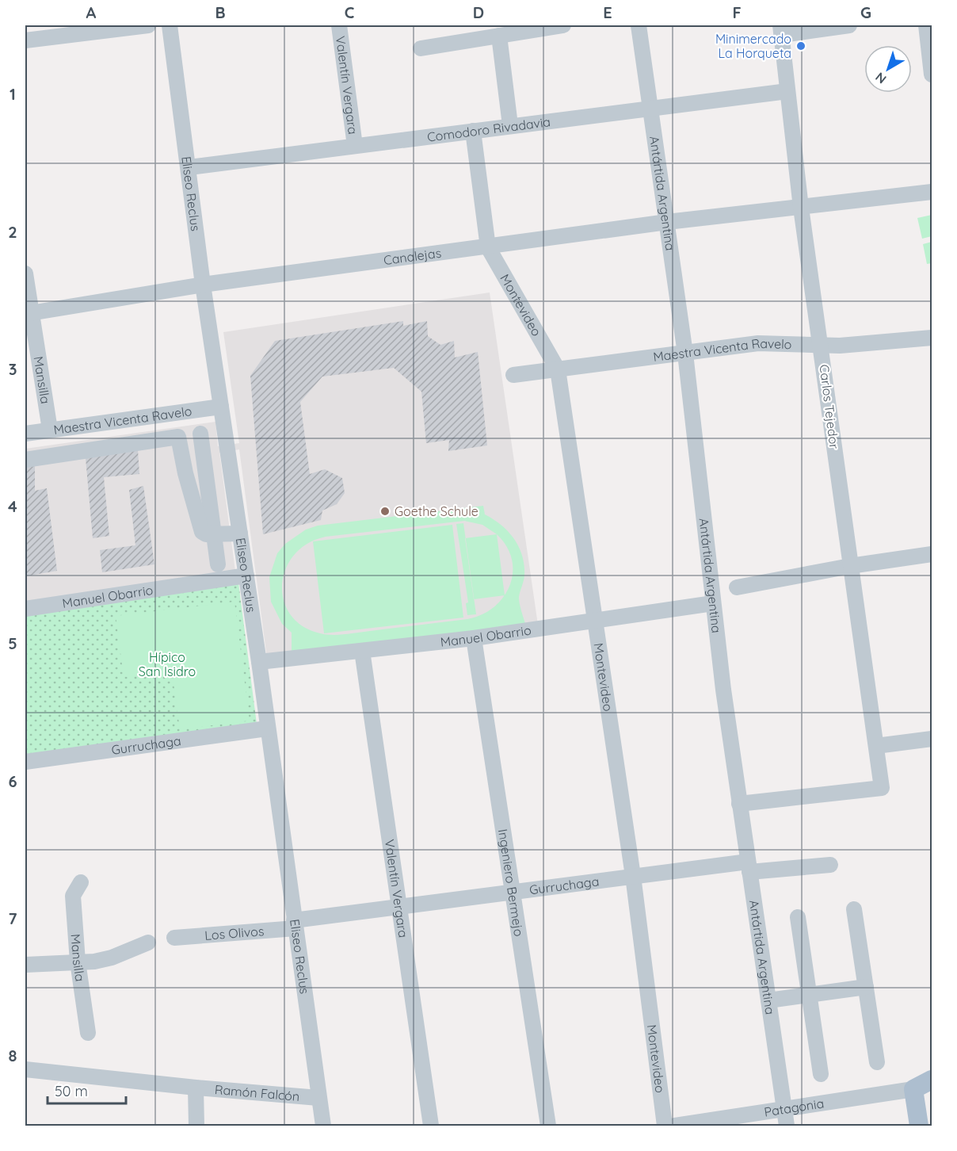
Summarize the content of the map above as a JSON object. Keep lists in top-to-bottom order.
{
  "streets": {
    "street": [
      "Valentín Vergara",
      "Comodoro Rivadavia",
      "Antártida Argentina",
      "Eliseo Reclus",
      "Canalejas",
      "Montevideo",
      "Maestra Vicenta Ravelo",
      "Mansilla",
      "Carlos Tejedor",
      "Manuel Obarrio",
      "Gurruchaga",
      "Ingeniero Bermejo",
      "Los Olivos",
      "Ramón Falcón",
      "Patagonia"
    ]
  },
  "crossings": [
    ["Valentín Vergara", "Comodoro Rivadavia"],
    ["Valentín Vergara", "Manuel Obarrio"],
    ["Valentín Vergara", "Gurruchaga"],
    ["Comodoro Rivadavia", "Antártida Argentina"],
    ["Comodoro Rivadavia", "Eliseo Reclus"],
    ["Comodoro Rivadavia", "Carlos Tejedor"],
    ["Antártida Argentina", "Canalejas"],
    ["Antártida Argentina", "Maestra Vicenta Ravelo"],
    ["Antártida Argentina", "Carlos Tejedor"],
    ["Antártida Argentina", "Manuel Obarrio"],
    ["Antártida Argentina", "Gurruchaga"],
    ["Antártida Argentina", "Patagonia"],
    ["Eliseo Reclus", "Canalejas"],
    ["Eliseo Reclus", "Maestra Vicenta Ravelo"],
    ["Eliseo Reclus", "Manuel Obarrio"],
    ["Eliseo Reclus", "Gurruchaga"],
    ["Eliseo Reclus", "Los Olivos"],
    ["Eliseo Reclus", "Ramón Falcón"],
    ["Canalejas", "Montevideo"],
    ["Canalejas", "Mansilla"],
    ["Canalejas", "Carlos Tejedor"],
    ["Montevideo", "Maestra Vicenta Ravelo"],
    ["Montevideo", "Manuel Obarrio"],
    ["Montevideo", "Gurruchaga"],
    ["Maestra Vicenta Ravelo", "Mansilla"],
    ["Maestra Vicenta Ravelo", "Carlos Tejedor"],
    ["Manuel Obarrio", "Ingeniero Bermejo"],
    ["Gurruchaga", "Ingeniero Bermejo"],
    ["Gurruchaga", "Los Olivos"]
  ],
  "parks": ["Hípico San Isidro"],
  "places": ["Minimercado La Horqueta", "Goethe Schule"],
  "scale_bar": "50 m",
  "north": "bottom left",
  "grid": {
    "columns": [
      "A",
      "B",
      "C",
      "D",
      "E",
      "F",
      "G"
    ],
    "rows": [
      "1",
      "2",
      "3",
      "4",
      "5",
      "6",
      "7",
      "8"
    ]
  }
}
